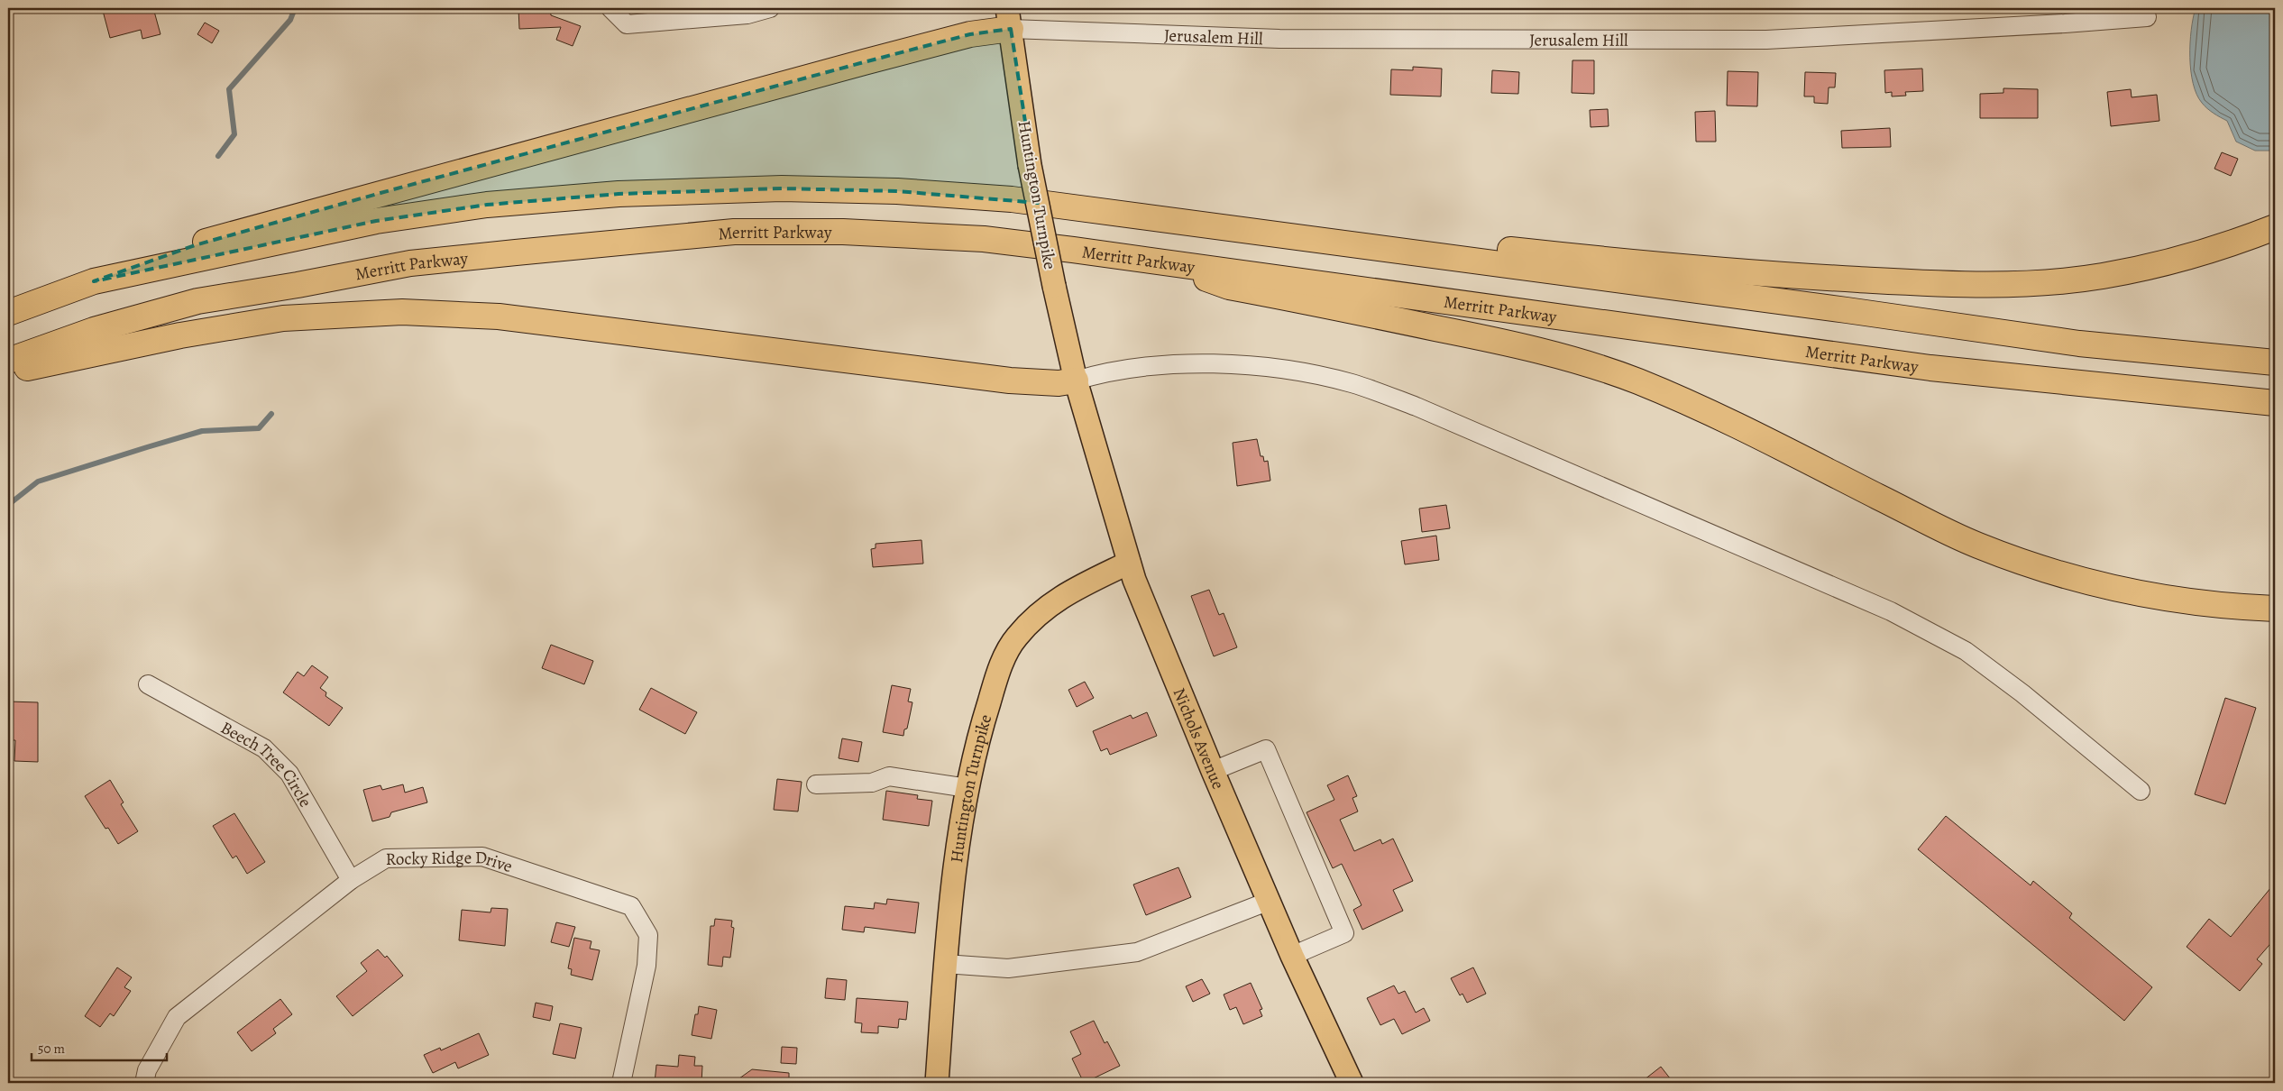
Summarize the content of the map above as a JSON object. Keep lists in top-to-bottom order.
{
  "streets": {
    "highway": ["Merritt Parkway"],
    "main road": ["Huntington Turnpike", "Nichols Avenue"],
    "street": ["Jerusalem Hill", "Beech Tree Circle", "Rocky Ridge Drive"]
  },
  "crossings": [
    ["Jerusalem Hill", "Huntington Turnpike"],
    ["Huntington Turnpike", "Nichols Avenue"],
    ["Beech Tree Circle", "Rocky Ridge Drive"]
  ],
  "scale_bar": "50 m"
}
